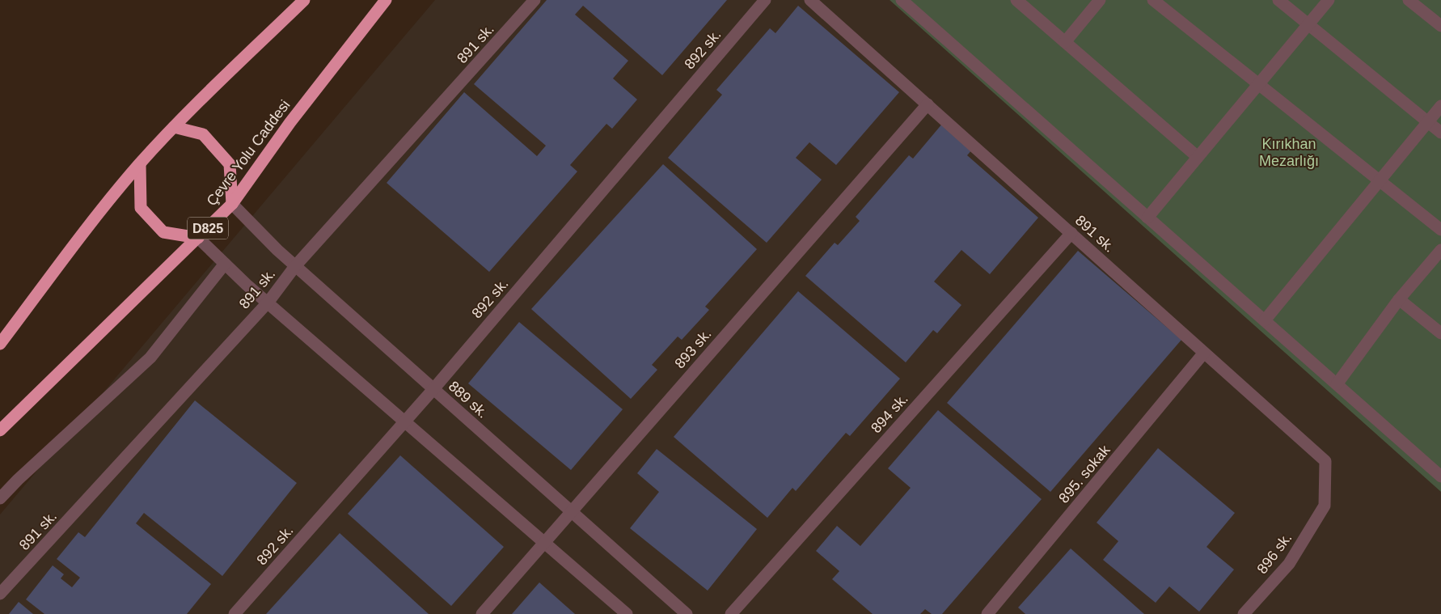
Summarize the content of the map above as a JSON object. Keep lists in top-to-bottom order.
{
  "streets": {
    "highway": ["Çevre Yolu Caddesi", "D825"],
    "lane": [
      "891 sk.",
      "892 sk.",
      "893 sk.",
      "889 sk.",
      "894 sk.",
      "895. sokak",
      "896 sk."
    ]
  },
  "crossings": [
    ["891 sk.", "893 sk."],
    ["891 sk.", "889 sk."],
    ["891 sk.", "894 sk."],
    ["891 sk.", "895. sokak"],
    ["891 sk.", "896 sk."],
    ["892 sk.", "889 sk."],
    ["Çevre Yolu Caddesi", "889 sk."],
    ["893 sk.", "889 sk."]
  ],
  "parks": ["Kırıkhan Mezarlığı"]
}
